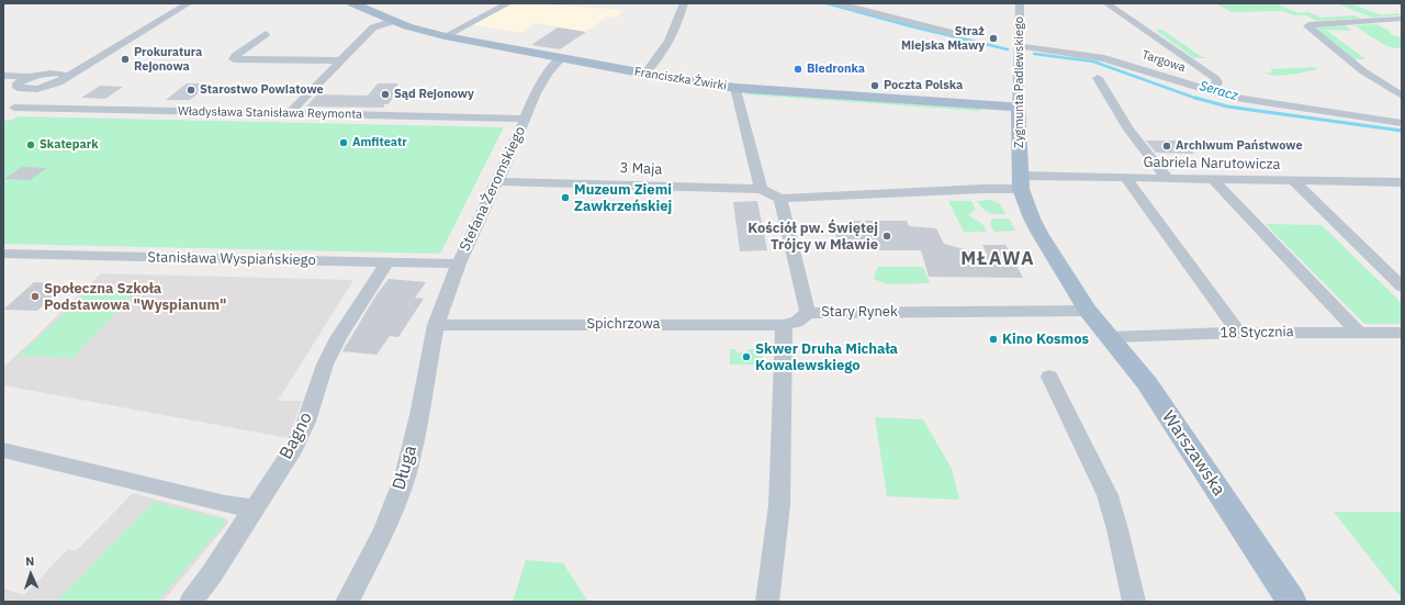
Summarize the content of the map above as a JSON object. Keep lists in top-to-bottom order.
{
  "streets": {
    "main road": ["Franciszka Żwirki", "Zygmunta Padlewskiego", "Warszawska"],
    "street": [
      "Targowa",
      "Władysława Stanisława Reymonta",
      "Gabriela Narutowicza",
      "3 Maja",
      "Stefana Żeromskiego",
      "Stanisława Wyspiańskiego",
      "Stary Rynek",
      "Spichrzowa",
      "18 Stycznia",
      "Bagno",
      "Długa"
    ]
  },
  "crossings": [
    ["Targowa", "Zygmunta Padlewskiego"],
    ["Franciszka Żwirki", "Zygmunta Padlewskiego"],
    ["Franciszka Żwirki", "Stefana Żeromskiego"],
    ["Zygmunta Padlewskiego", "Gabriela Narutowicza"],
    ["Władysława Stanisława Reymonta", "Stefana Żeromskiego"],
    ["3 Maja", "Stefana Żeromskiego"],
    ["3 Maja", "Stary Rynek"],
    ["Stefana Żeromskiego", "Stanisława Wyspiańskiego"],
    ["Stefana Żeromskiego", "Spichrzowa"],
    ["Stefana Żeromskiego", "Długa"],
    ["Stanisława Wyspiańskiego", "Bagno"],
    ["Stary Rynek", "Spichrzowa"],
    ["Stary Rynek", "Warszawska"],
    ["Spichrzowa", "Długa"],
    ["18 Stycznia", "Warszawska"]
  ],
  "districts": ["MŁAWA"],
  "water": ["Seracz"],
  "places": [
    "Straż Miejska Mławy",
    "Prokuratura Rejonowa",
    "Biedronka",
    "Poczta Polska",
    "Starostwo Powiatowe",
    "Sąd Rejonowy",
    "Amfiteatr",
    "Skatepark",
    "Archiwum Państwowe",
    "Muzeum Ziemi Zawkrzeńskiej",
    "Kościół pw. Świętej Trójcy w Mławie",
    "Społeczna Szkoła Podstawowa \"Wyspianum\"",
    "Kino Kosmos",
    "Skwer Druha Michała Kowalewskiego"
  ],
  "north": "top"
}
